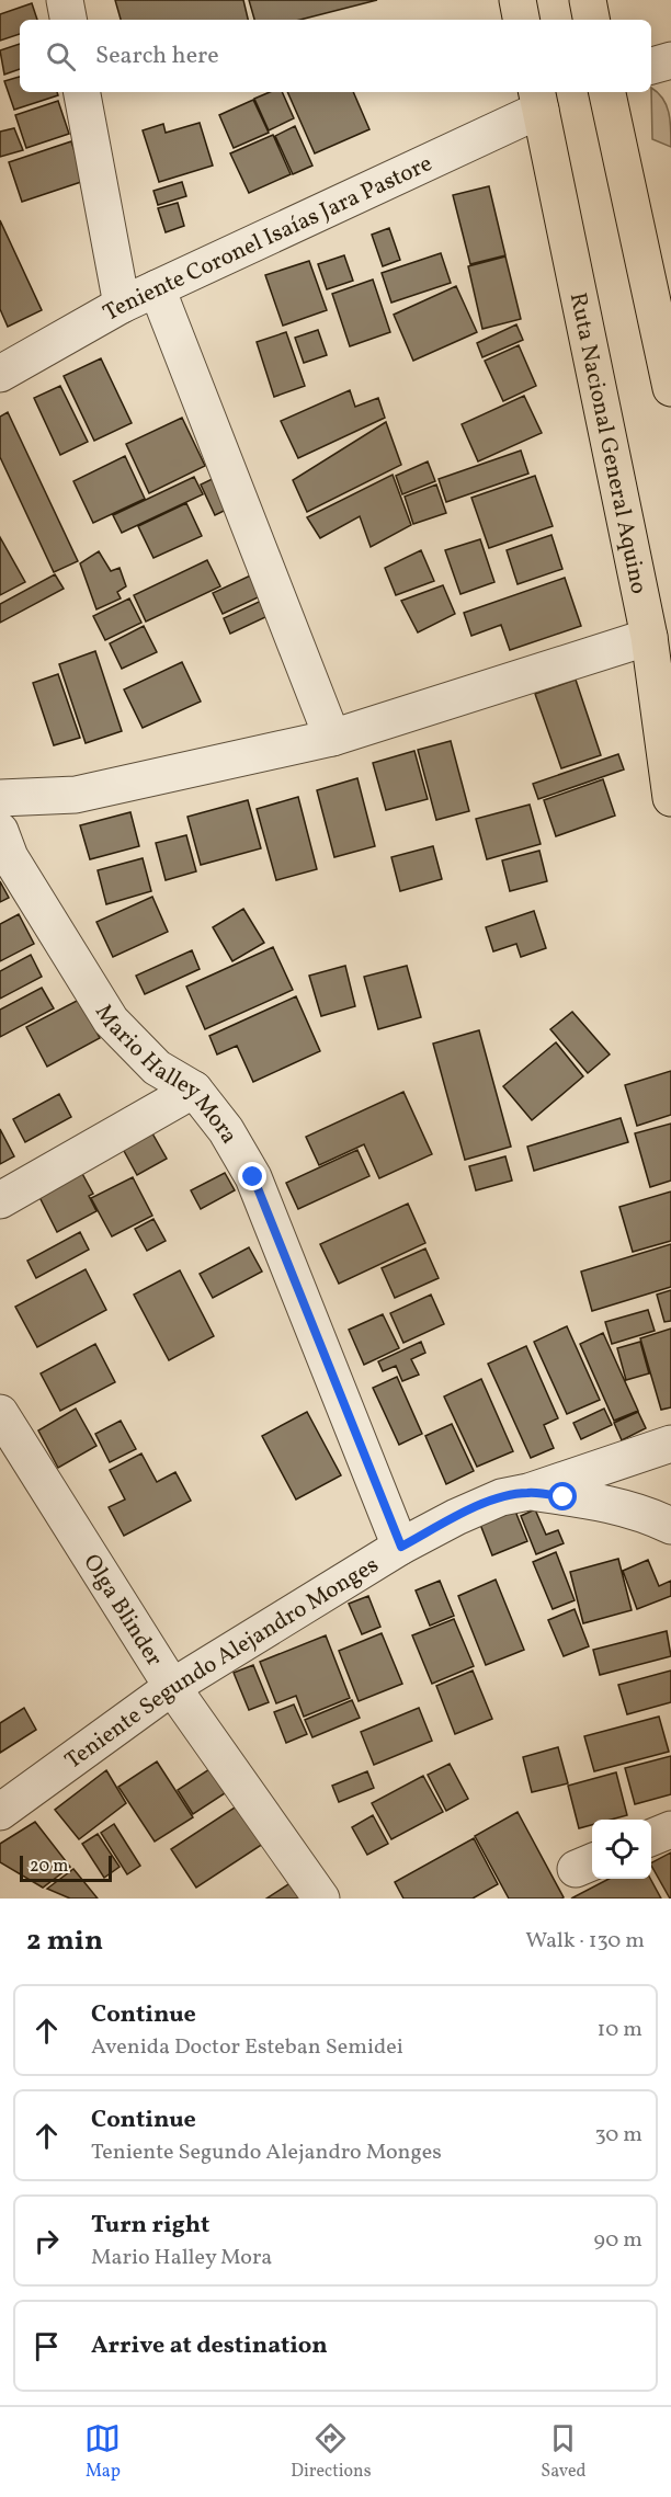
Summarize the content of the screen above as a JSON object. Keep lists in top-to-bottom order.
{
  "streets": {
    "highway": ["Ruta Nacional General Aquino"],
    "street": [
      "Teniente Coronel Isaías Jara Pastore",
      "Mario Halley Mora",
      "Olga Blinder",
      "Teniente Segundo Alejandro Monges"
    ]
  },
  "crossings": [
    ["Teniente Coronel Isaías Jara Pastore", "Ruta Nacional General Aquino"],
    ["Mario Halley Mora", "Teniente Segundo Alejandro Monges"],
    ["Olga Blinder", "Teniente Segundo Alejandro Monges"]
  ],
  "scale_bar": "20 m",
  "page": {
    "search": "Search here",
    "scale": "20 m",
    "heading": ["2 min", "Walk · 130 m"],
    "list": [
      ["Continue", "Avenida Doctor Esteban Semidei", "10 m"],
      ["Continue", "Teniente Segundo Alejandro Monges", "30 m"],
      ["Turn right", "Mario Halley Mora", "90 m"],
      "Arrive at destination"
    ],
    "nav": ["Map", "Directions", "Saved"]
  }
}
